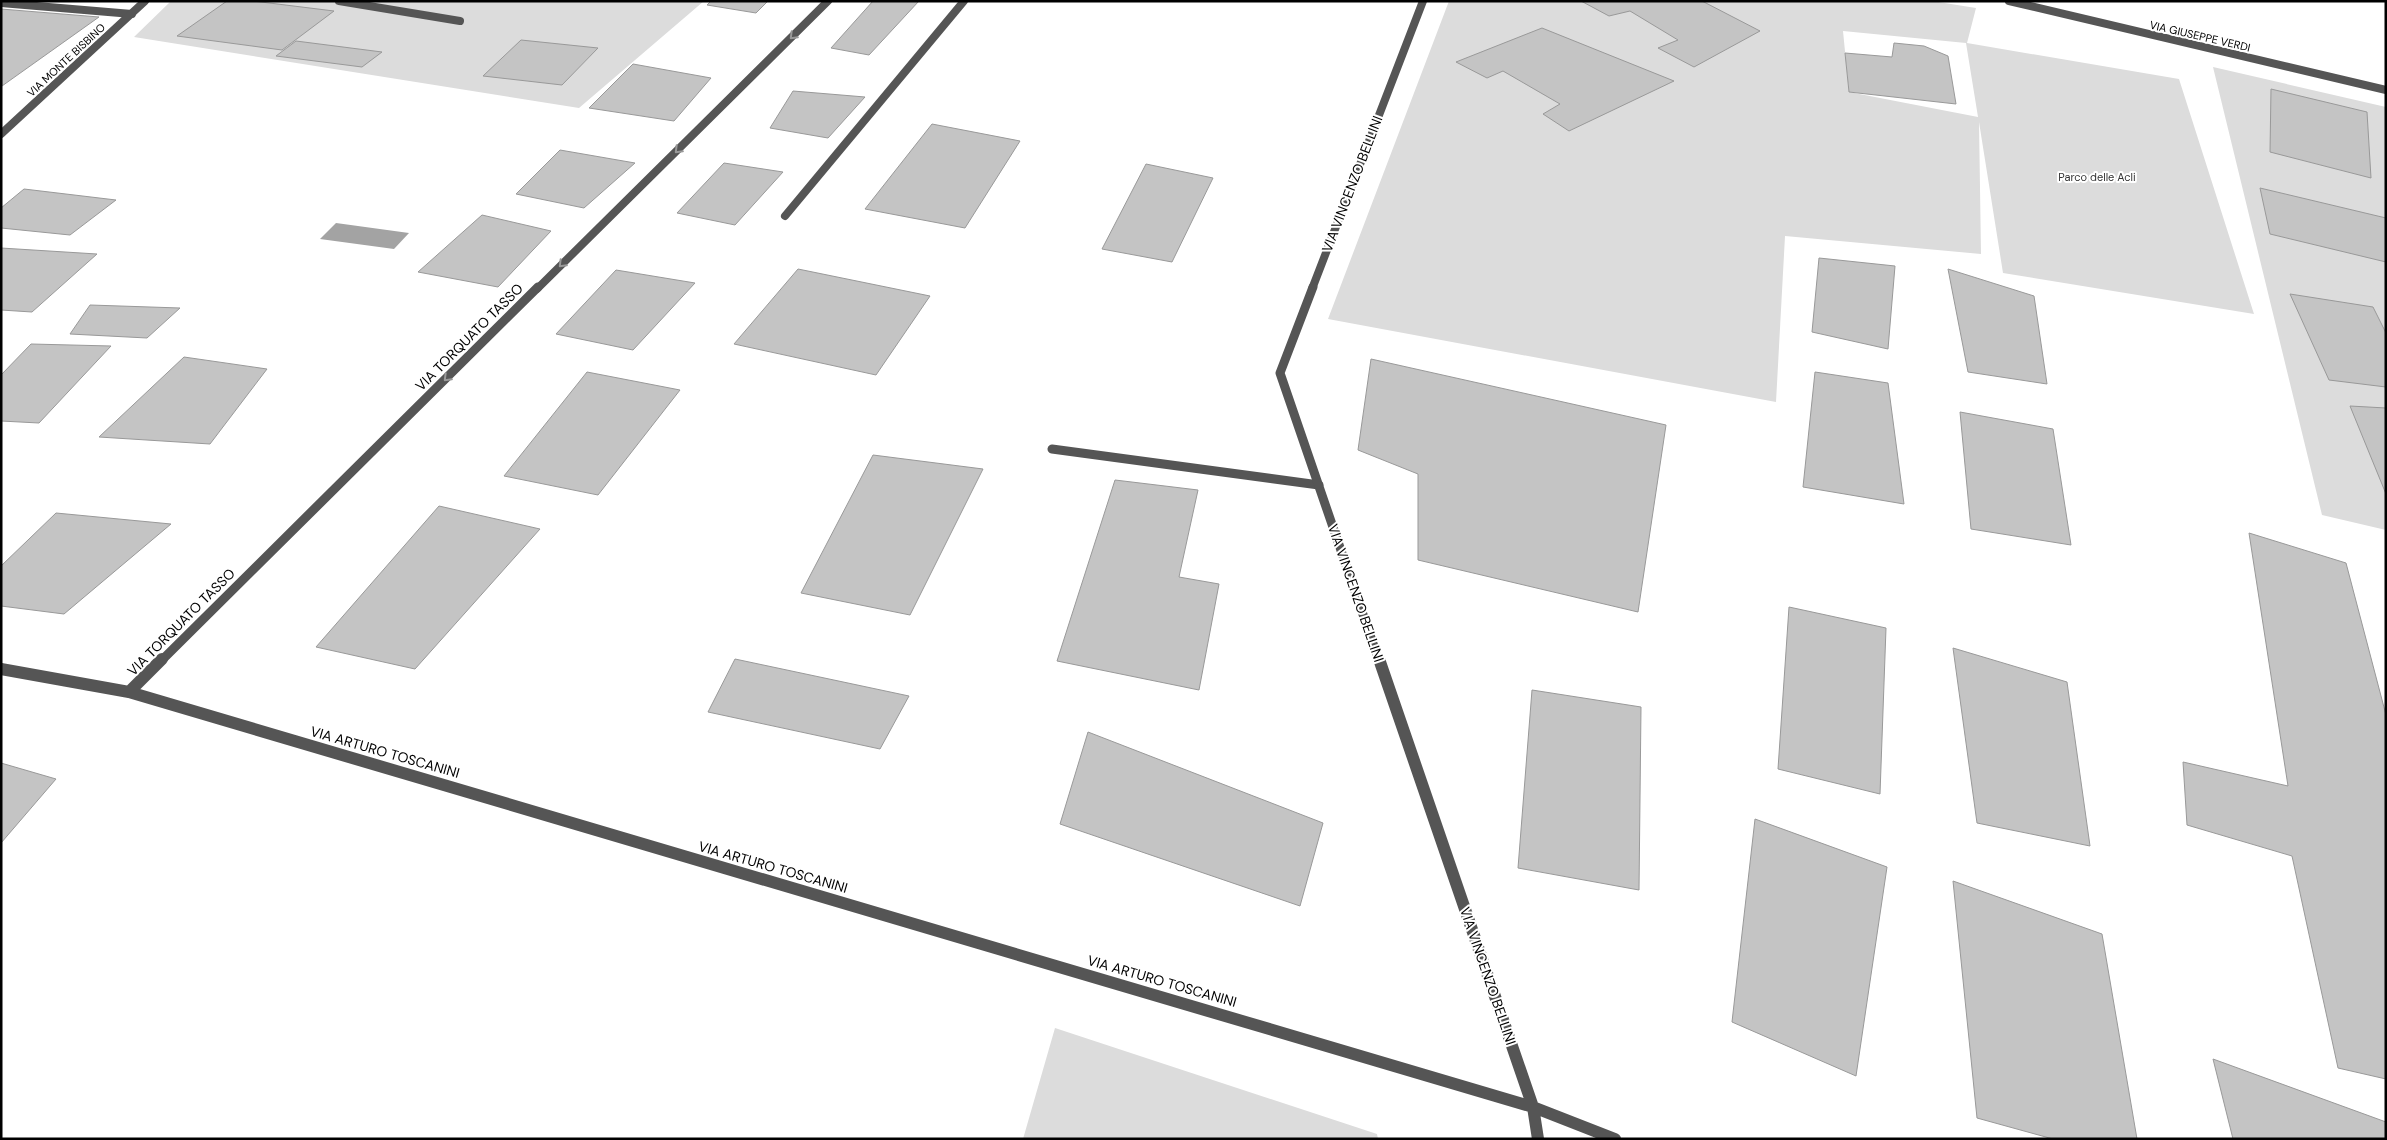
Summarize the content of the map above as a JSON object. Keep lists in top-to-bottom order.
{
  "streets": {
    "street": [
      "VIA GIUSEPPE VERDI",
      "VIA MONTE BISBINO",
      "VIA VINCENZO BELLINI",
      "VIA TORQUATO TASSO",
      "VIA ARTURO TOSCANINI"
    ]
  },
  "crossings": [
    ["VIA VINCENZO BELLINI", "VIA ARTURO TOSCANINI"],
    ["VIA TORQUATO TASSO", "VIA ARTURO TOSCANINI"]
  ],
  "one_way": ["VIA TORQUATO TASSO"],
  "parks": ["Parco delle Acli"]
}
